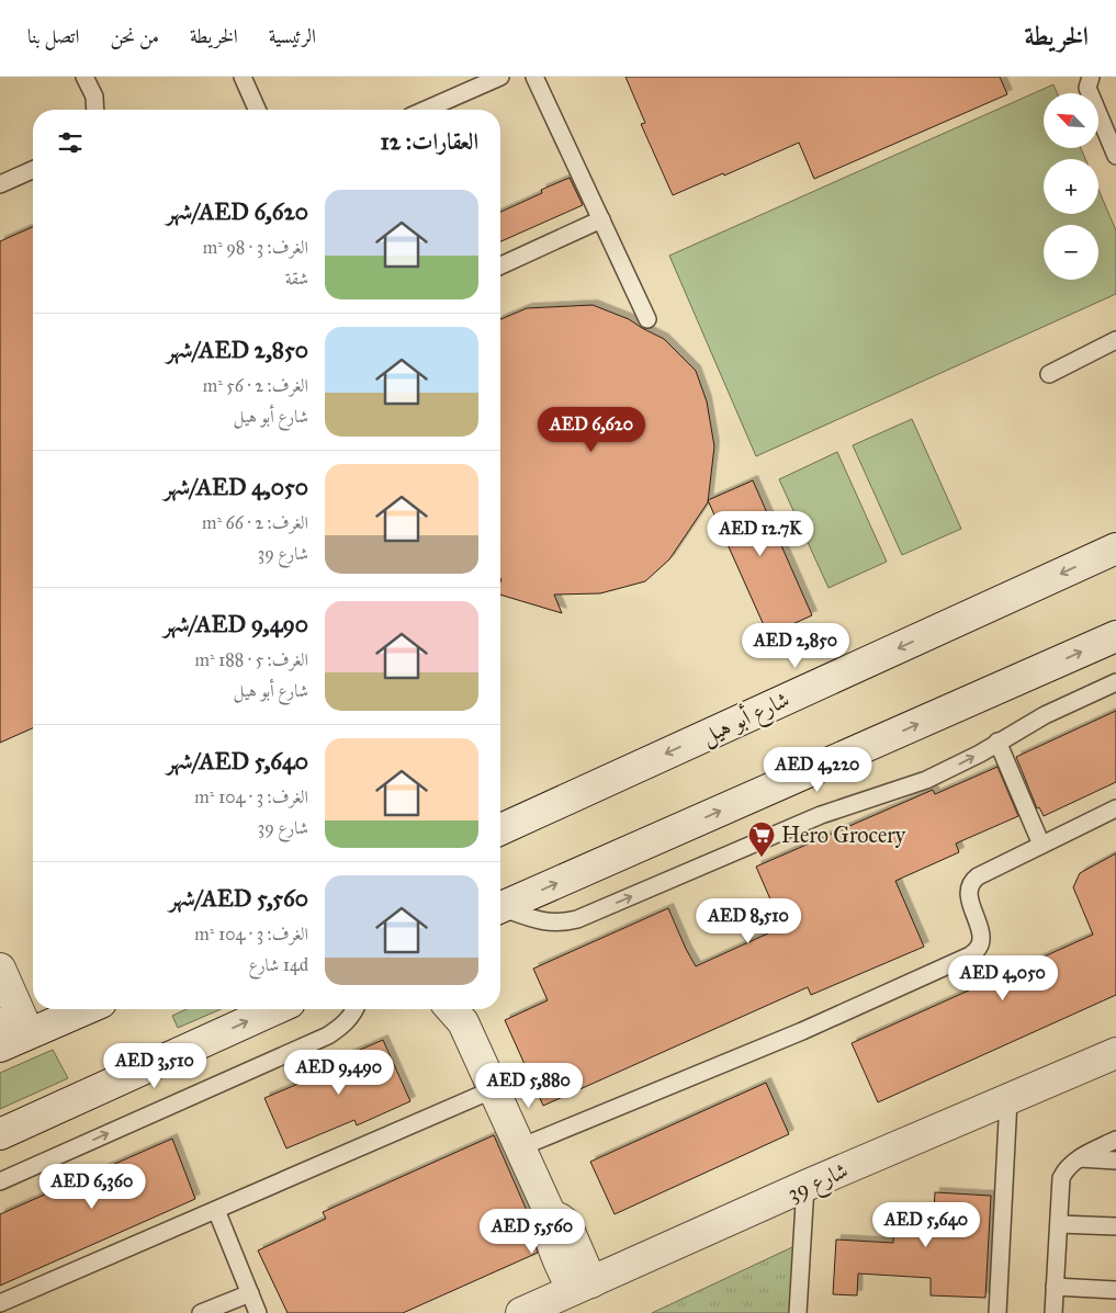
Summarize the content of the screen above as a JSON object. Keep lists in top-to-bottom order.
{
  "streets": {
    "main road": ["شارع أبو هيل", "شارع 39"]
  },
  "places": {
    "supermarket": ["Hero Grocery"]
  },
  "north": "top left",
  "page": {
    "header": "الخريطة",
    "nav": [
      "الرئيسية",
      "الخريطة",
      "من نحن",
      "اتصل بنا"
    ],
    "map_buttons": ["+", "−"],
    "heading": "العقارات: 12",
    "list": [
      {
        "name": "AED 6,620/شهر",
        "note": "الغرف: 3 · 98 m² · شقة"
      },
      {
        "name": "AED 2,850/شهر",
        "note": "الغرف: 2 · 56 m² · شارع أبو هيل"
      },
      {
        "name": "AED 4,050/شهر",
        "note": "الغرف: 2 · 66 m² · شارع 39"
      },
      {
        "name": "AED 9,490/شهر",
        "note": "الغرف: 5 · 188 m² · شارع أبو هيل"
      },
      {
        "name": "AED 5,640/شهر",
        "note": "الغرف: 3 · 104 m² · شارع 39"
      },
      {
        "name": "AED 5,560/شهر",
        "note": "الغرف: 3 · 104 m² · 14d شارع"
      }
    ],
    "price": [
      "AED 6,620",
      "AED 12.7K",
      "AED 2,850",
      "AED 4,220",
      "AED 8,510",
      "AED 4,050",
      "AED 3,510",
      "AED 9,490",
      "AED 5,880",
      "AED 6,360",
      "AED 5,640",
      "AED 5,560"
    ]
  }
}
